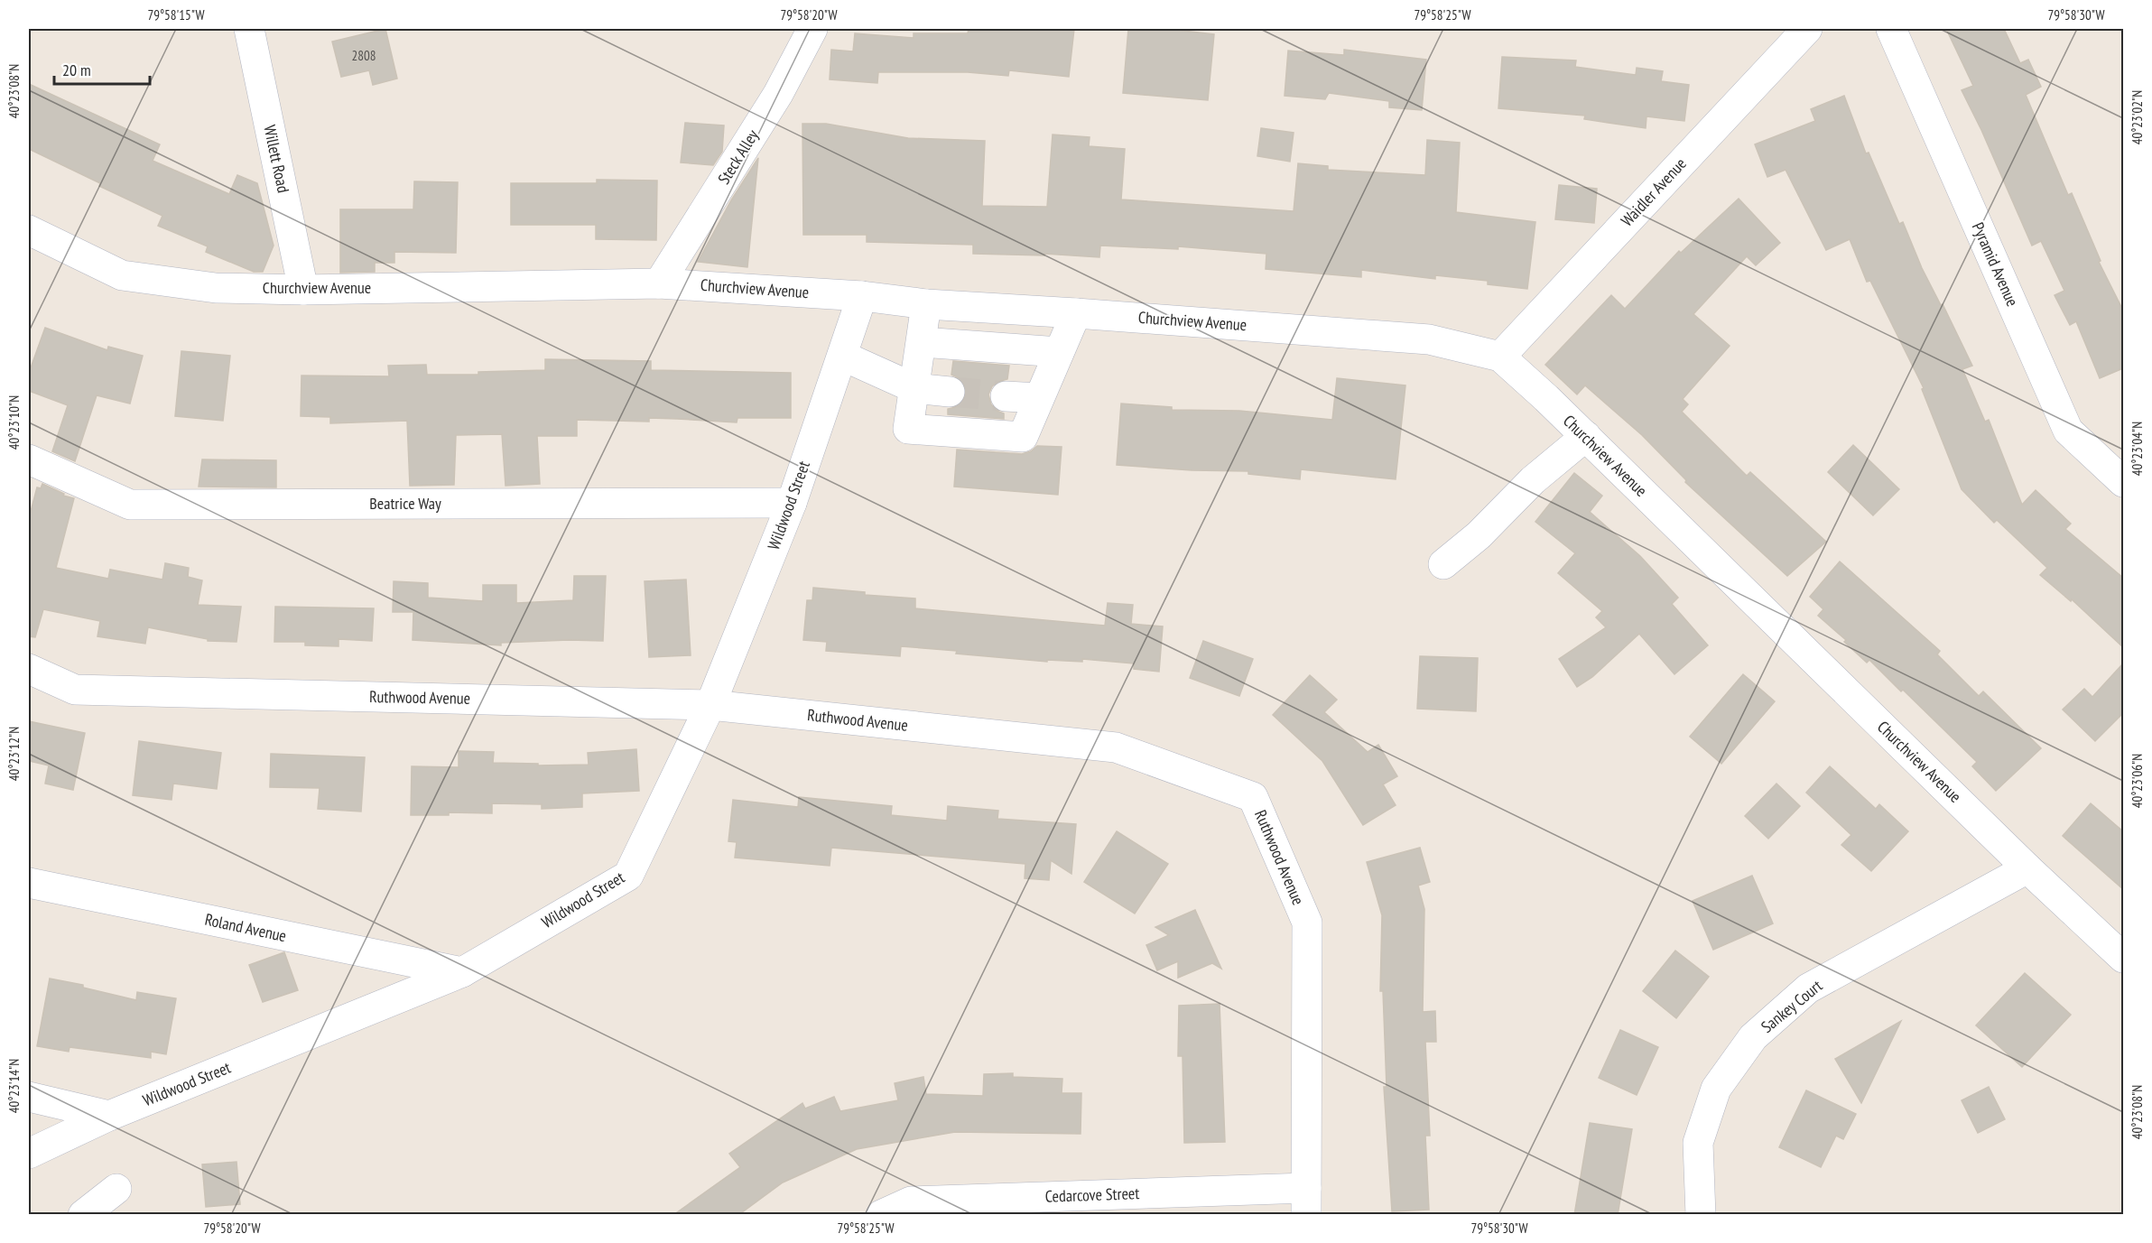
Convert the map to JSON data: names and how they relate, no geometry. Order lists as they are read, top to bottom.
{
  "streets": {
    "street": [
      "Steck Alley",
      "Willett Road",
      "Waidler Avenue",
      "Pyramid Avenue",
      "Churchview Avenue",
      "Beatrice Way",
      "Wildwood Street",
      "Ruthwood Avenue",
      "Roland Avenue",
      "Sankey Court",
      "Cedarcove Street"
    ]
  },
  "crossings": [
    ["Steck Alley", "Churchview Avenue"],
    ["Willett Road", "Churchview Avenue"],
    ["Waidler Avenue", "Churchview Avenue"],
    ["Churchview Avenue", "Wildwood Street"],
    ["Churchview Avenue", "Sankey Court"],
    ["Beatrice Way", "Wildwood Street"],
    ["Wildwood Street", "Ruthwood Avenue"],
    ["Wildwood Street", "Roland Avenue"],
    ["Ruthwood Avenue", "Cedarcove Street"]
  ],
  "house_numbers": ["2808"],
  "scale_bar": "20 m",
  "coordinates": [
    "79°58'15\"W",
    "79°58'20\"W",
    "79°58'25\"W",
    "79°58'30\"W",
    "40°23'08\"N",
    "40°23'02\"N",
    "40°23'10\"N",
    "40°23'04\"N",
    "40°23'12\"N",
    "40°23'06\"N",
    "40°23'14\"N"
  ]
}
